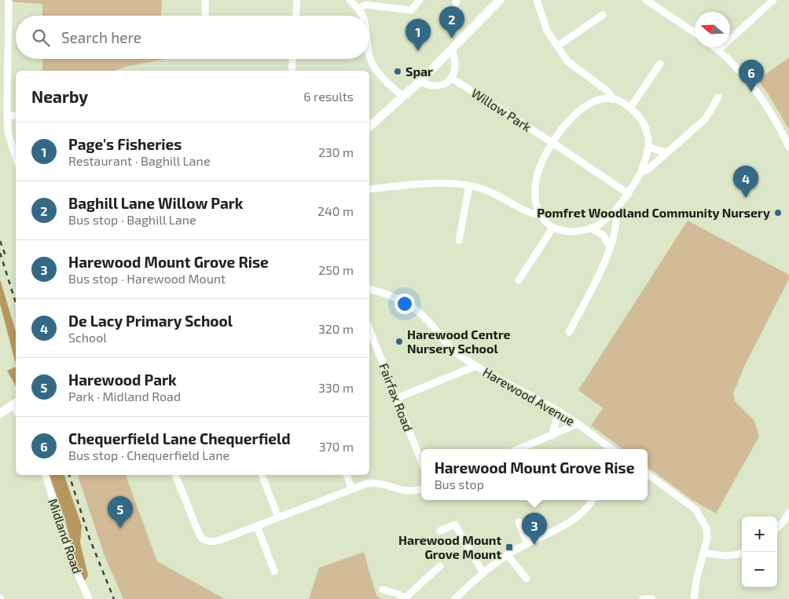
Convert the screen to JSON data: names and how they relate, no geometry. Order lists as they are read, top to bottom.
{
  "streets": {
    "street": [
      "Willow Park",
      "Harewood Avenue",
      "Fairfax Road",
      "Midland Road"
    ]
  },
  "places": {
    "other": ["Spar", "Pomfret Woodland Community Nursery", "Harewood Centre Nursery School"],
    "transit": ["Harewood Mount Grove Mount"]
  },
  "north": "left",
  "page": {
    "pins": [
      "2",
      "1",
      "6",
      "4",
      "5",
      "3"
    ],
    "search": "Search here",
    "heading": ["Nearby", "6 results"],
    "list": [
      {
        "mark": "1",
        "name": "Page's Fisheries",
        "note": "Restaurant · Baghill Lane",
        "value": "230 m"
      },
      {
        "mark": "2",
        "name": "Baghill Lane Willow Park",
        "note": "Bus stop · Baghill Lane",
        "value": "240 m"
      },
      {
        "mark": "3",
        "name": "Harewood Mount Grove Rise",
        "note": "Bus stop · Harewood Mount",
        "value": "250 m"
      },
      {
        "mark": "4",
        "name": "De Lacy Primary School",
        "note": "School",
        "value": "320 m"
      },
      {
        "mark": "5",
        "name": "Harewood Park",
        "note": "Park · Midland Road",
        "value": "330 m"
      },
      {
        "mark": "6",
        "name": "Chequerfield Lane Chequerfield",
        "note": "Bus stop · Chequerfield Lane",
        "value": "370 m"
      }
    ],
    "popup": ["Harewood Mount Grove Rise", "Bus stop"],
    "map_buttons": ["+", "−"]
  }
}
